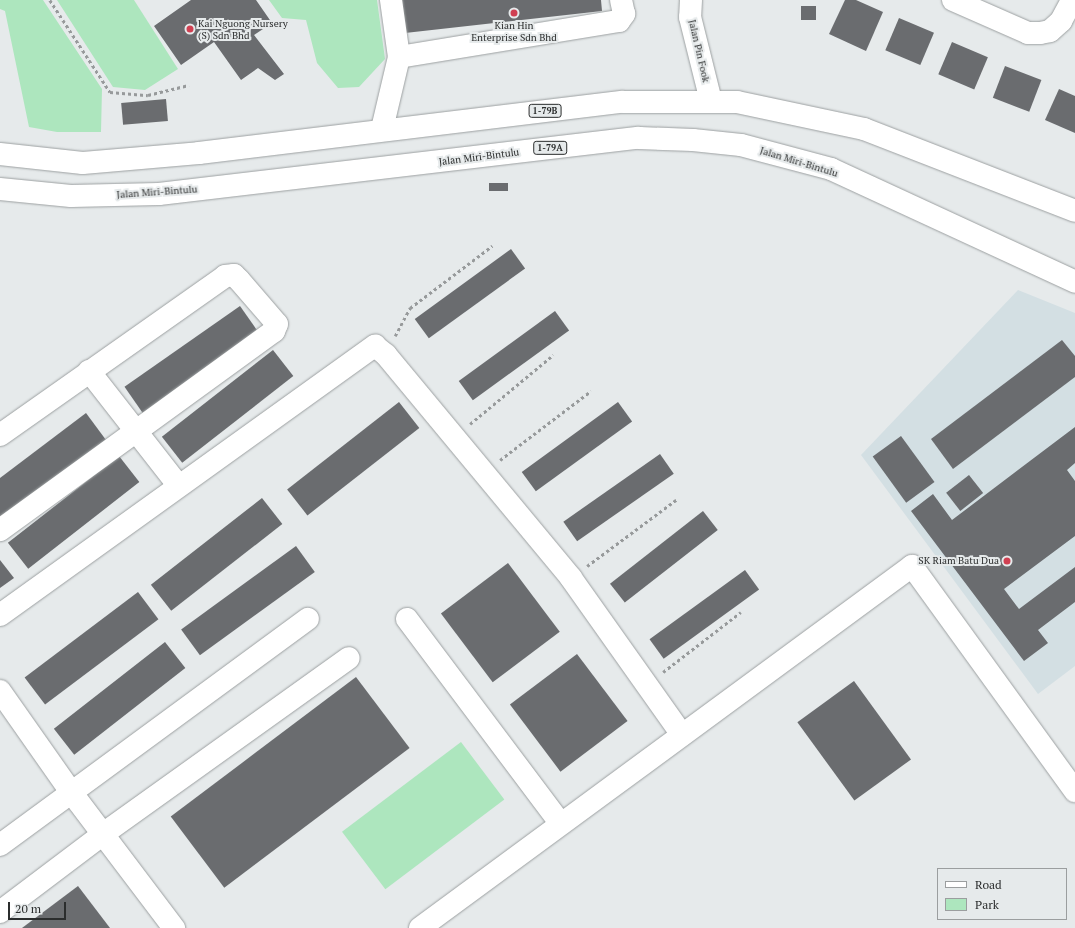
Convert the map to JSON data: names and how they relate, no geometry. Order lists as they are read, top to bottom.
{
  "streets": {
    "main road": [
      "Jalan Pin Fook",
      "1-79B",
      "1-79A",
      "Jalan Miri-Bintulu"
    ]
  },
  "crossings": [
    ["Jalan Pin Fook", "1-79B"]
  ],
  "places": ["Kian Hin Enterprise Sdn Bhd", "Kai Nguong Nursery (S) Sdn Bhd", "SK Riam Batu Dua"],
  "legend": ["Road", "Park"],
  "scale_bar": "20 m"
}
